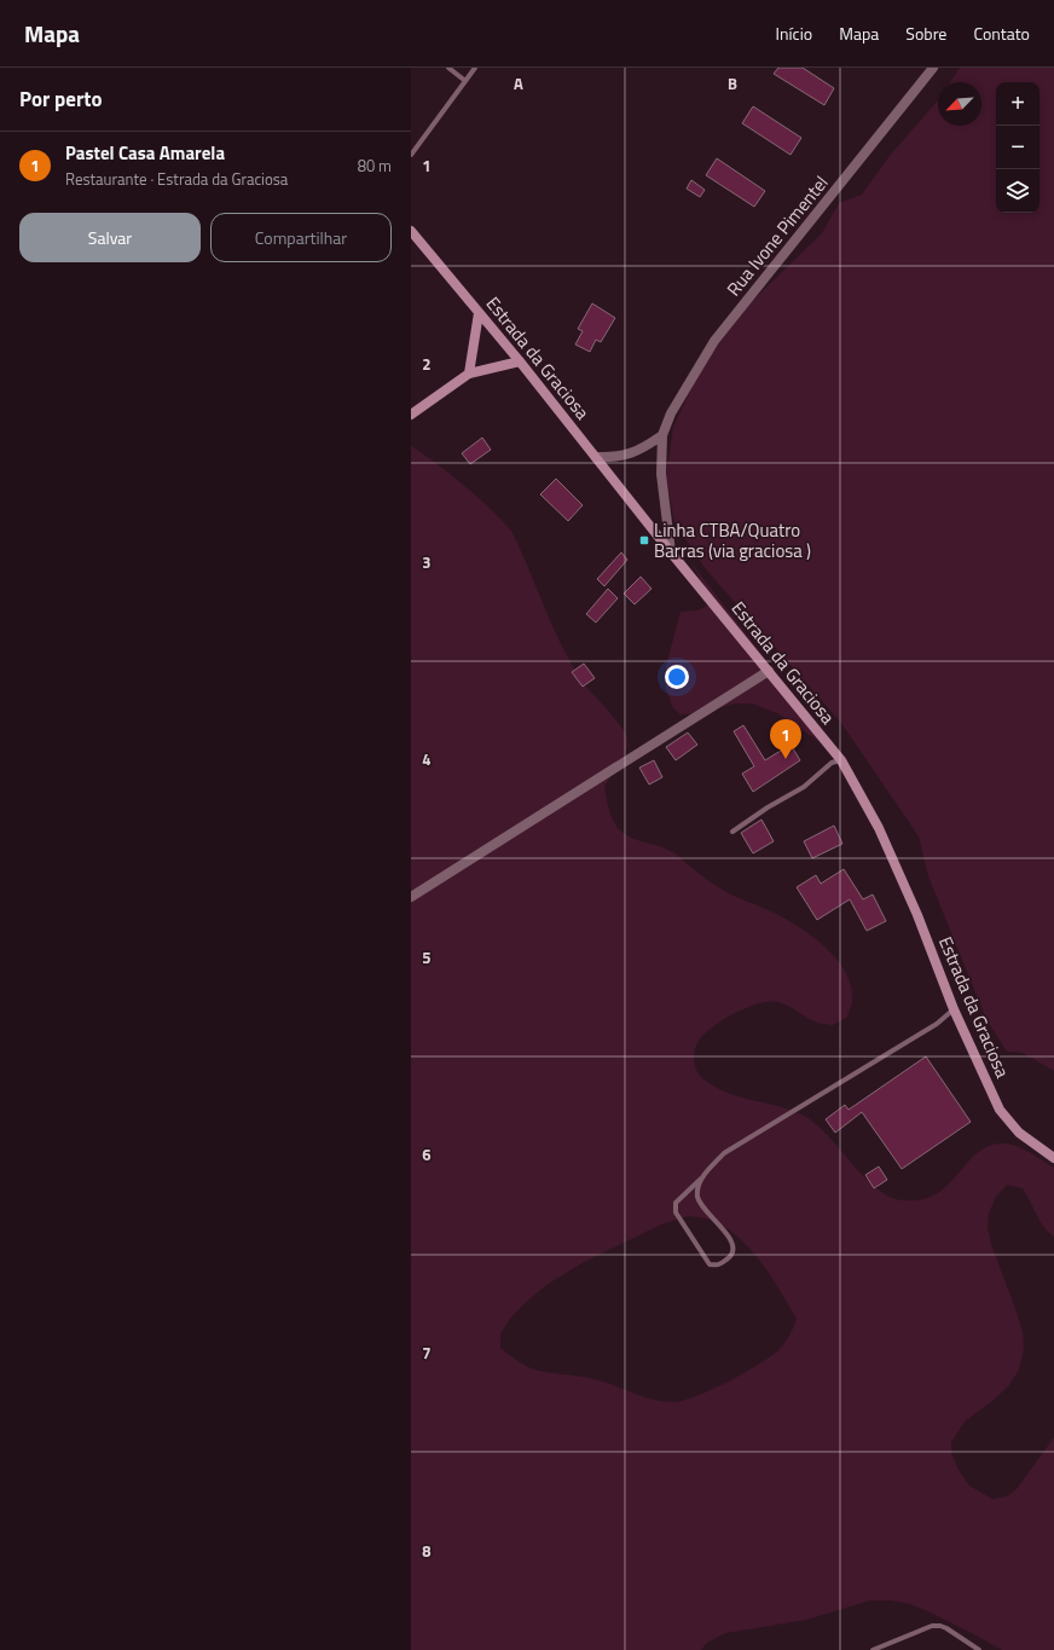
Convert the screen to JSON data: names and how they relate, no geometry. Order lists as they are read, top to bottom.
{
  "streets": {
    "main road": ["Estrada da Graciosa"],
    "street": ["Rua Ivone Pimentel"]
  },
  "crossings": [
    ["Rua Ivone Pimentel", "Estrada da Graciosa"]
  ],
  "places": {
    "transit": ["Linha CTBA/Quatro Barras (via graciosa )"]
  },
  "north": "bottom left",
  "page": {
    "header": "Mapa",
    "nav": [
      "Início",
      "Mapa",
      "Sobre",
      "Contato"
    ],
    "heading": "Por perto",
    "map_buttons": ["+", "−"],
    "list": [
      {
        "mark": "1",
        "name": "Pastel Casa Amarela",
        "note": "Restaurante · Estrada da Graciosa",
        "value": "80 m"
      }
    ],
    "buttons": ["Salvar", "Compartilhar"],
    "pins": "1"
  },
  "grid": {
    "columns": ["A", "B"],
    "rows": [
      "1",
      "2",
      "3",
      "4",
      "5",
      "6",
      "7",
      "8"
    ]
  }
}
